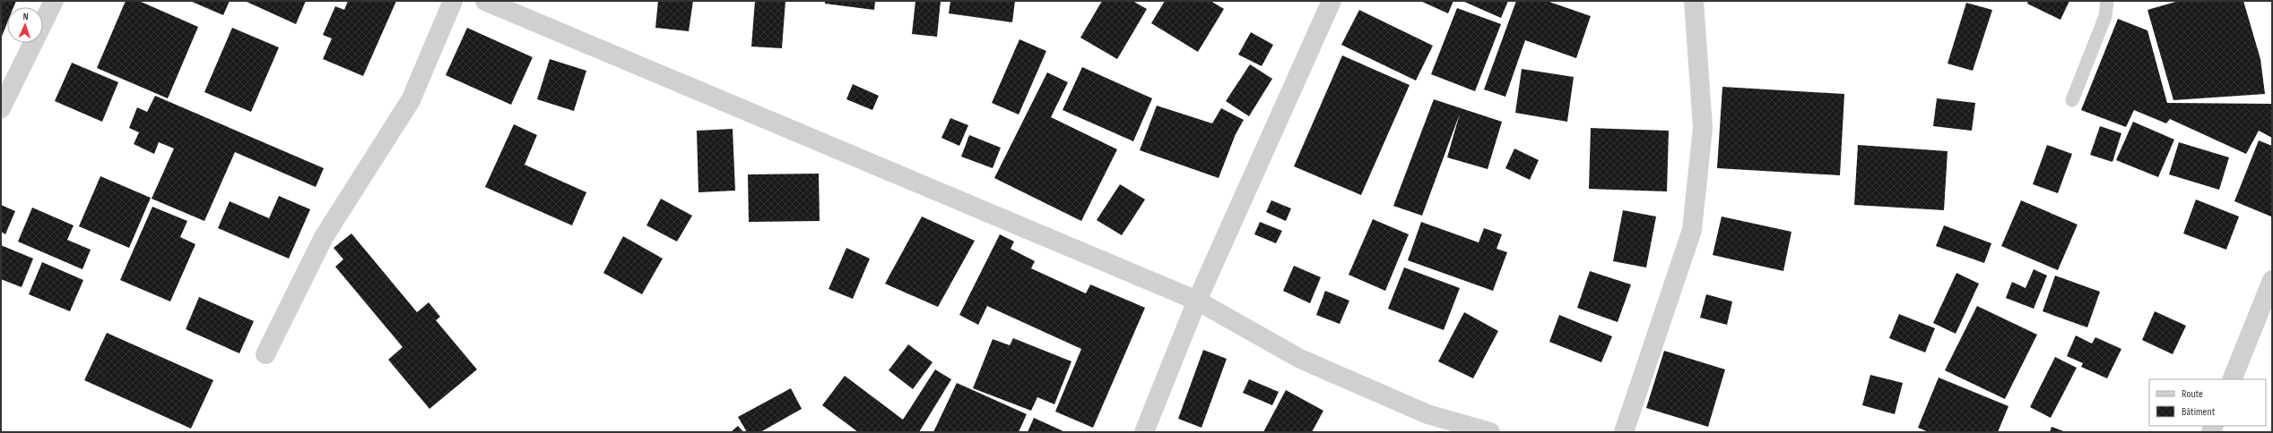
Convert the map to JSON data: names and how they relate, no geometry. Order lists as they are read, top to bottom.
{
  "legend": ["Route", "Bâtiment"],
  "north": "top"
}
